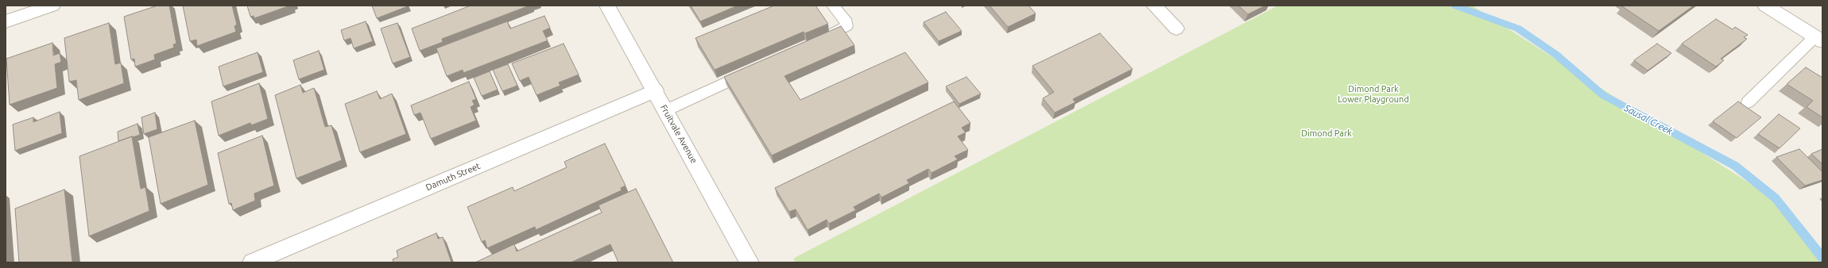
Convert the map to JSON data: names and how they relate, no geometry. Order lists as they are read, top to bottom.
{
  "streets": {
    "street": ["Fruitvale Avenue", "Damuth Street"]
  },
  "crossings": [
    ["Fruitvale Avenue", "Damuth Street"]
  ],
  "water": ["Sausal Creek"],
  "parks": ["Dimond Park Lower Playground", "Dimond Park"]
}
